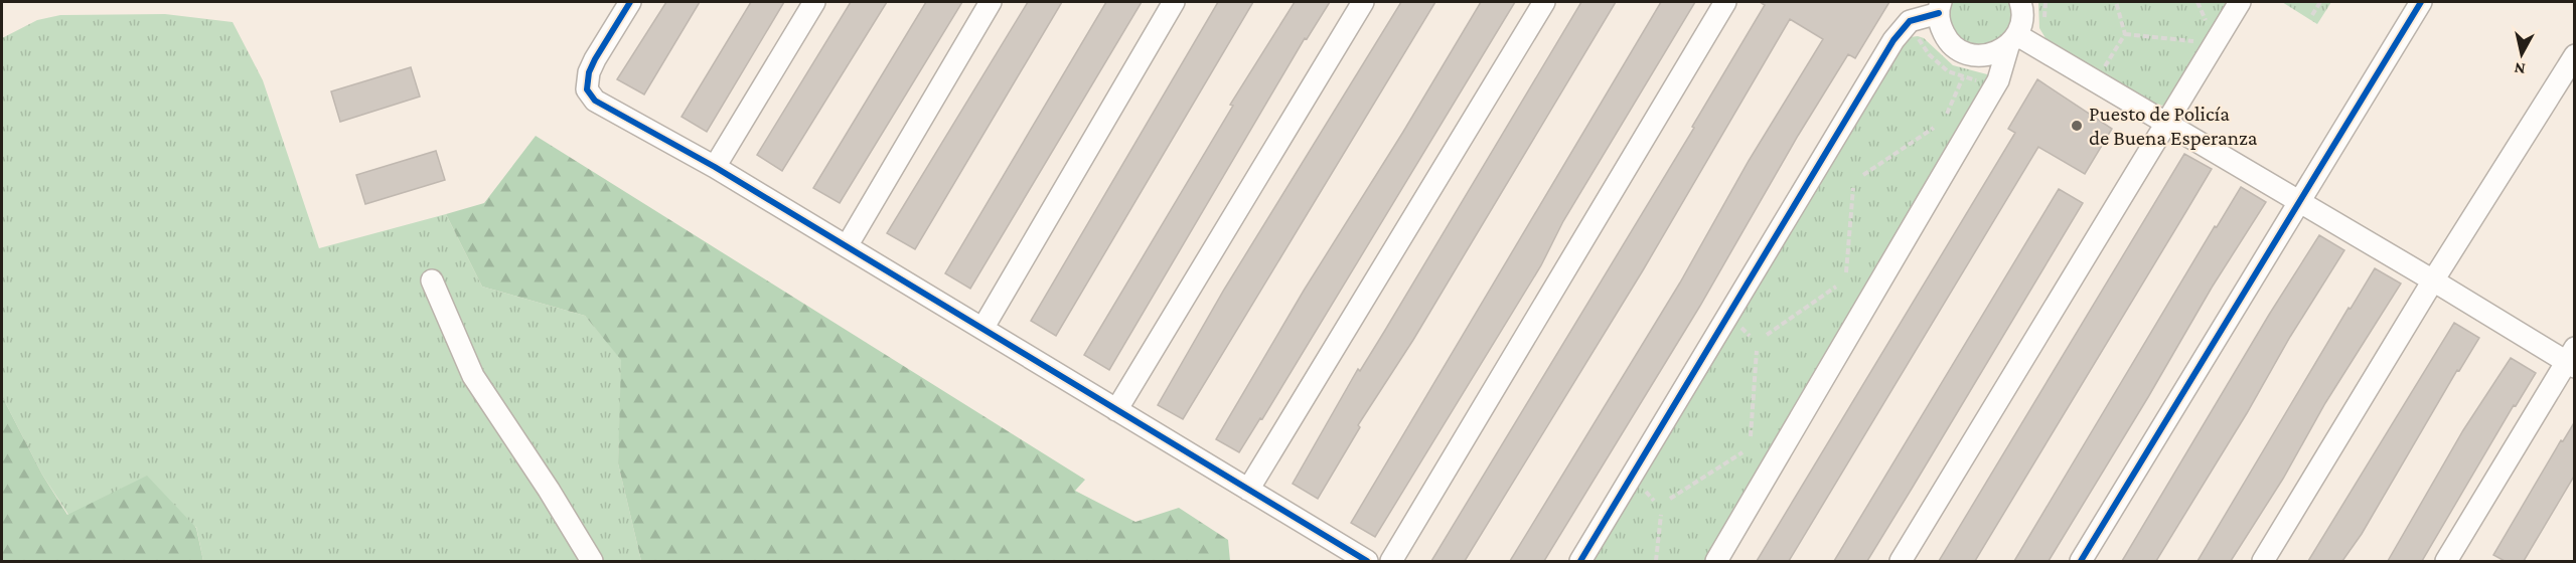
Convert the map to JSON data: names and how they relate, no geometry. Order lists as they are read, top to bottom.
{
  "places": ["Puesto de Policía de Buena Esperanza"],
  "north": "bottom"
}
